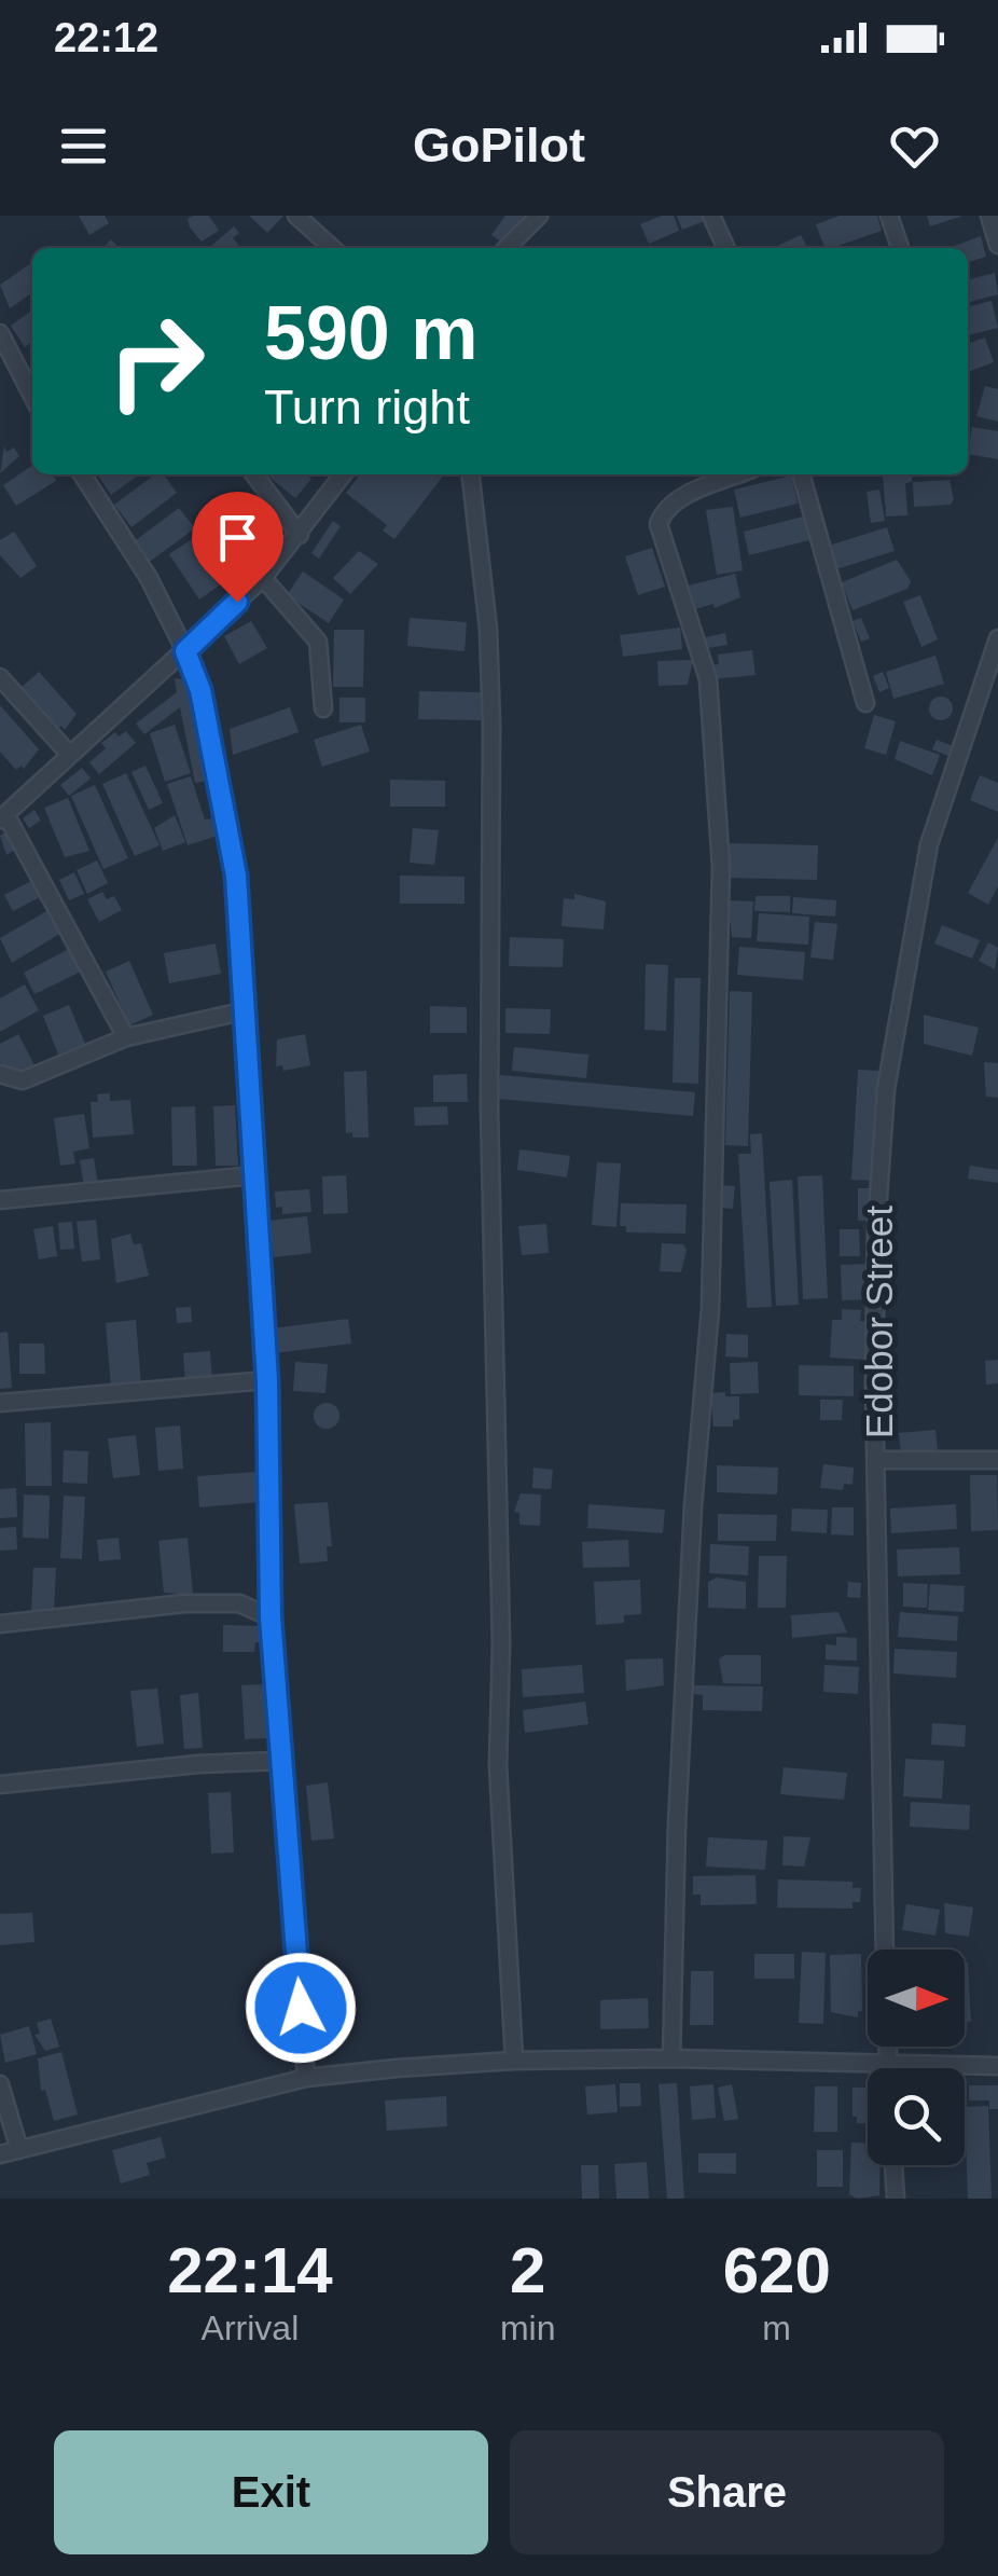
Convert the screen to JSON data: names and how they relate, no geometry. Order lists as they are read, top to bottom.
{
  "streets": {
    "street": ["Edobor Street"]
  },
  "north": "right",
  "page": {
    "status": "22:12",
    "header": "GoPilot",
    "turn": ["590 m", "Turn right"],
    "eta": [
      "22:14",
      "Arrival",
      "2",
      "min",
      "620",
      "m"
    ],
    "buttons": ["Exit", "Share"]
  }
}
